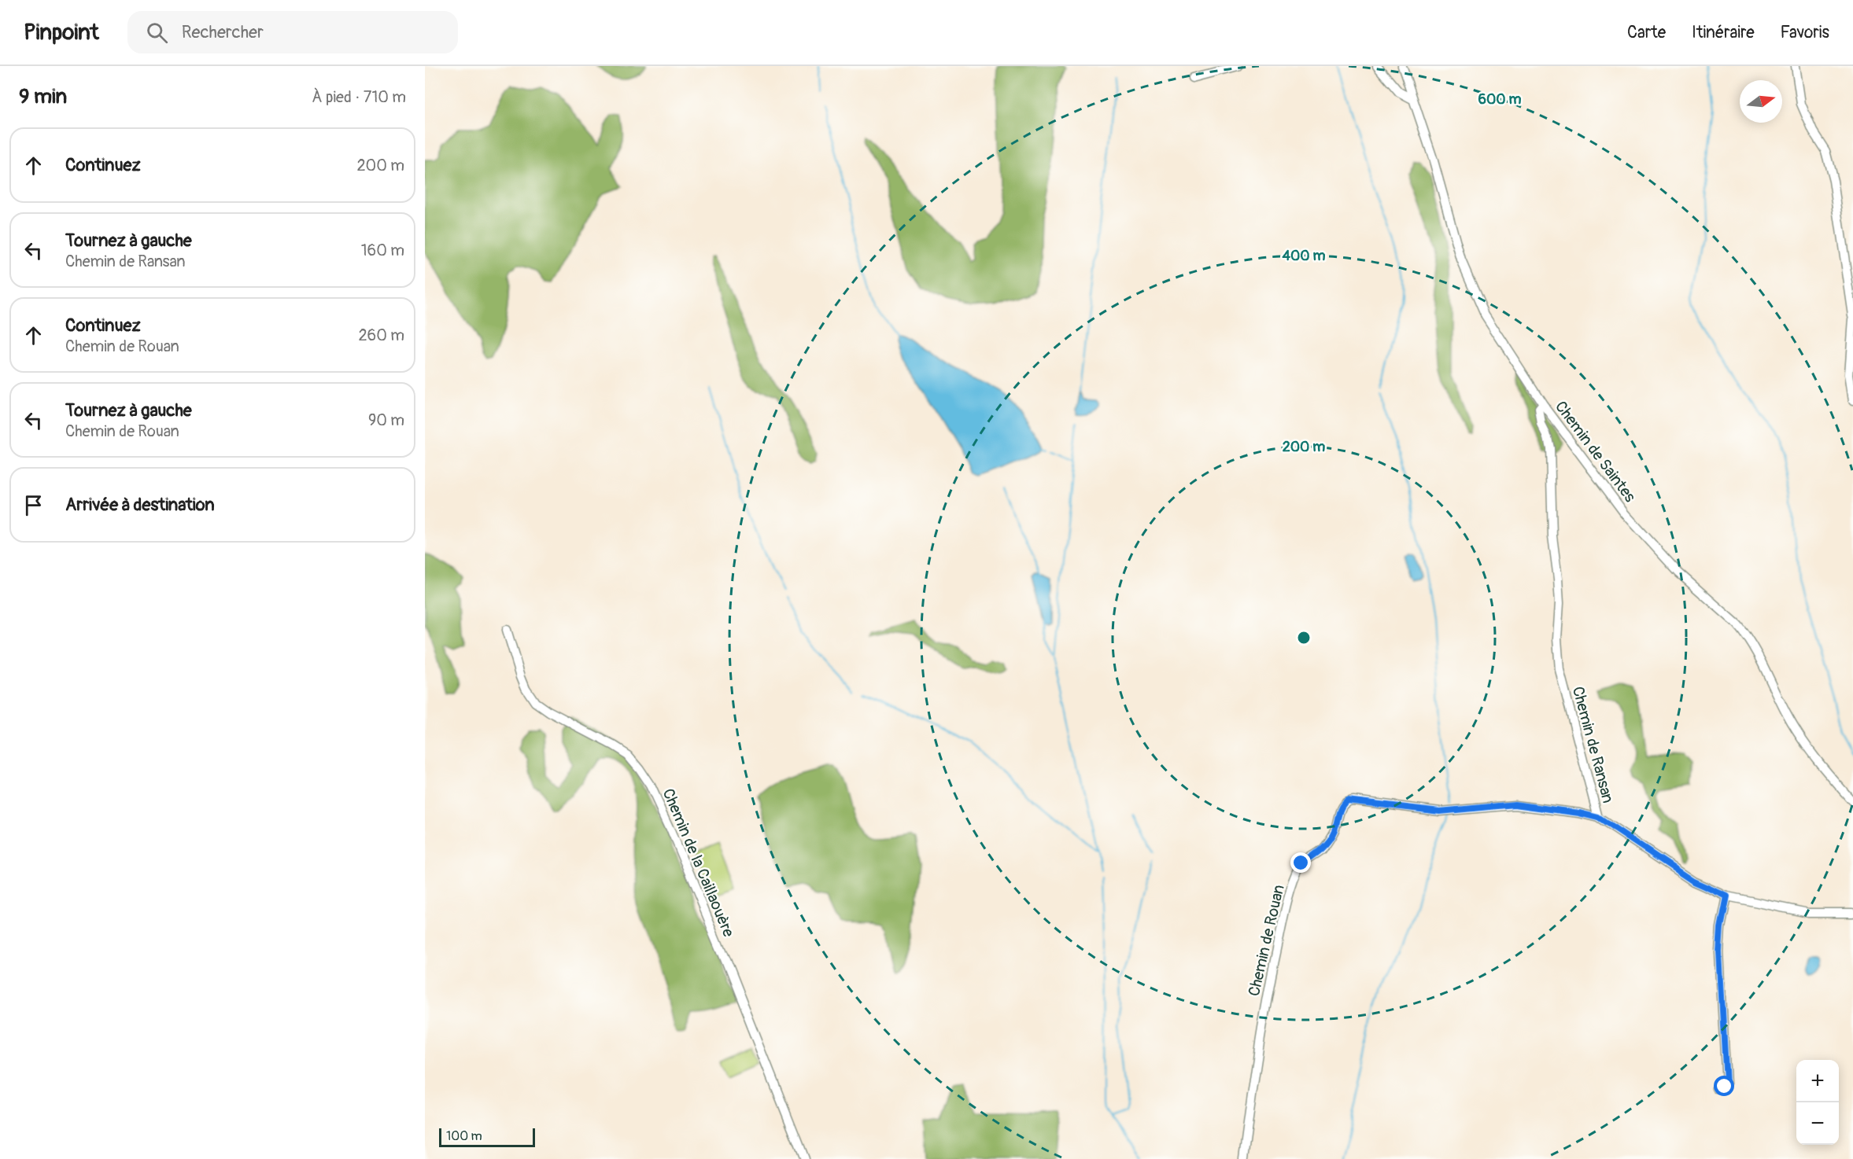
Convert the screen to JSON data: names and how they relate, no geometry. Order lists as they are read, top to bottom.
{
  "streets": {
    "street": [
      "Chemin de Saintes",
      "Chemin de Ransan",
      "Chemin de la Caillaouère",
      "Chemin de Rouan"
    ]
  },
  "crossings": [
    ["Chemin de Saintes", "Chemin de Ransan"],
    ["Chemin de Ransan", "Chemin de Rouan"]
  ],
  "scale_bar": "100 m",
  "north": "right",
  "page": {
    "header": "Pinpoint",
    "search": "Rechercher",
    "nav": ["Carte", "Itinéraire", "Favoris"],
    "heading": ["9 min", "À pied · 710 m"],
    "list": [
      ["Continuez", "200 m"],
      ["Tournez à gauche", "Chemin de Ransan", "160 m"],
      ["Continuez", "Chemin de Rouan", "260 m"],
      ["Tournez à gauche", "Chemin de Rouan", "90 m"],
      "Arrivée à destination"
    ],
    "map_buttons": ["+", "−"],
    "scale": "100 m"
  },
  "rings": ["600 m", "400 m", "200 m"]
}
